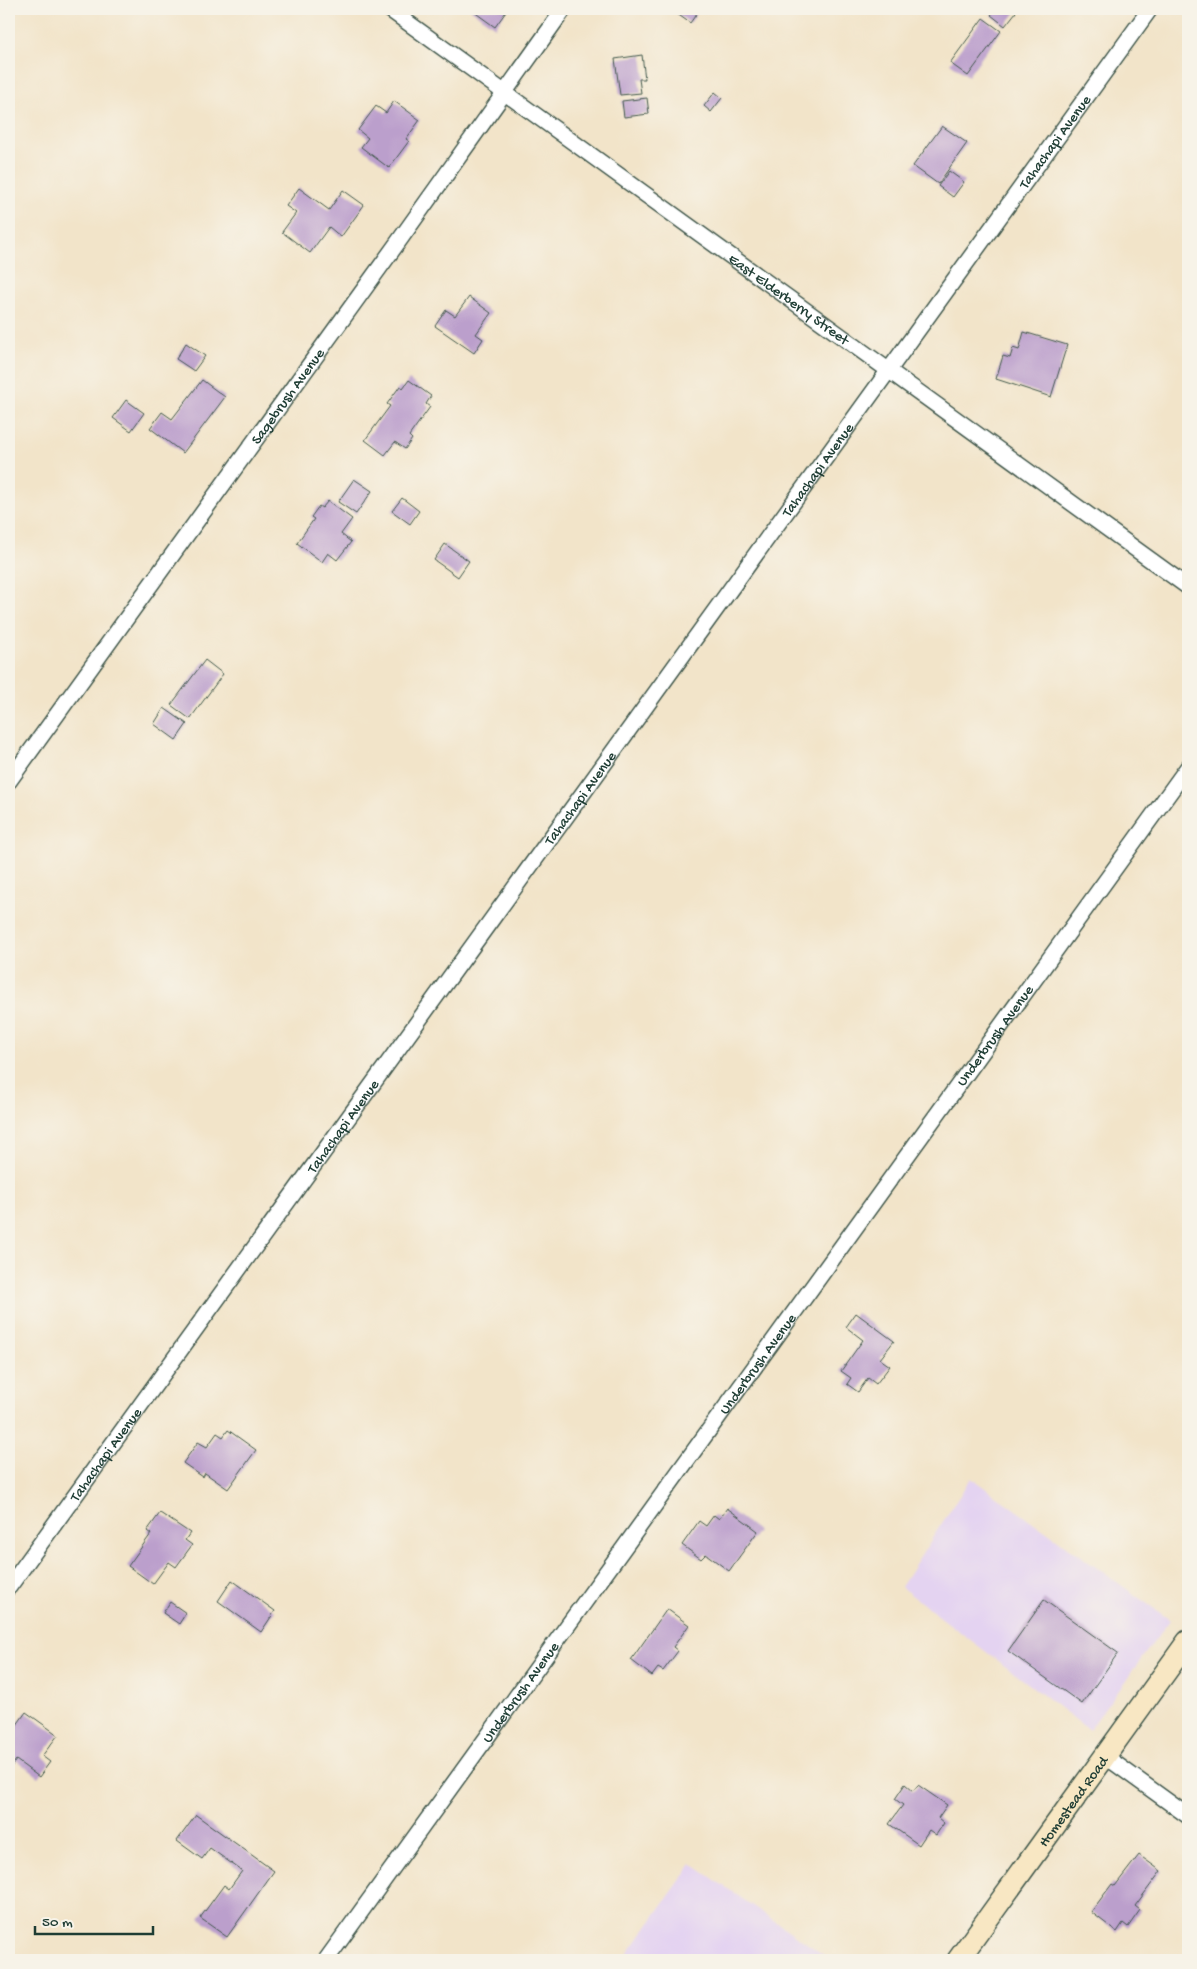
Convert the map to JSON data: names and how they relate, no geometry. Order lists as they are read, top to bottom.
{
  "streets": {
    "main road": ["Homestead Road"],
    "street": [
      "Tahachapi Avenue",
      "East Elderberry Street",
      "Sagebrush Avenue",
      "Underbrush Avenue"
    ]
  },
  "crossings": [
    ["Tahachapi Avenue", "East Elderberry Street"],
    ["East Elderberry Street", "Sagebrush Avenue"]
  ],
  "scale_bar": "50 m"
}
